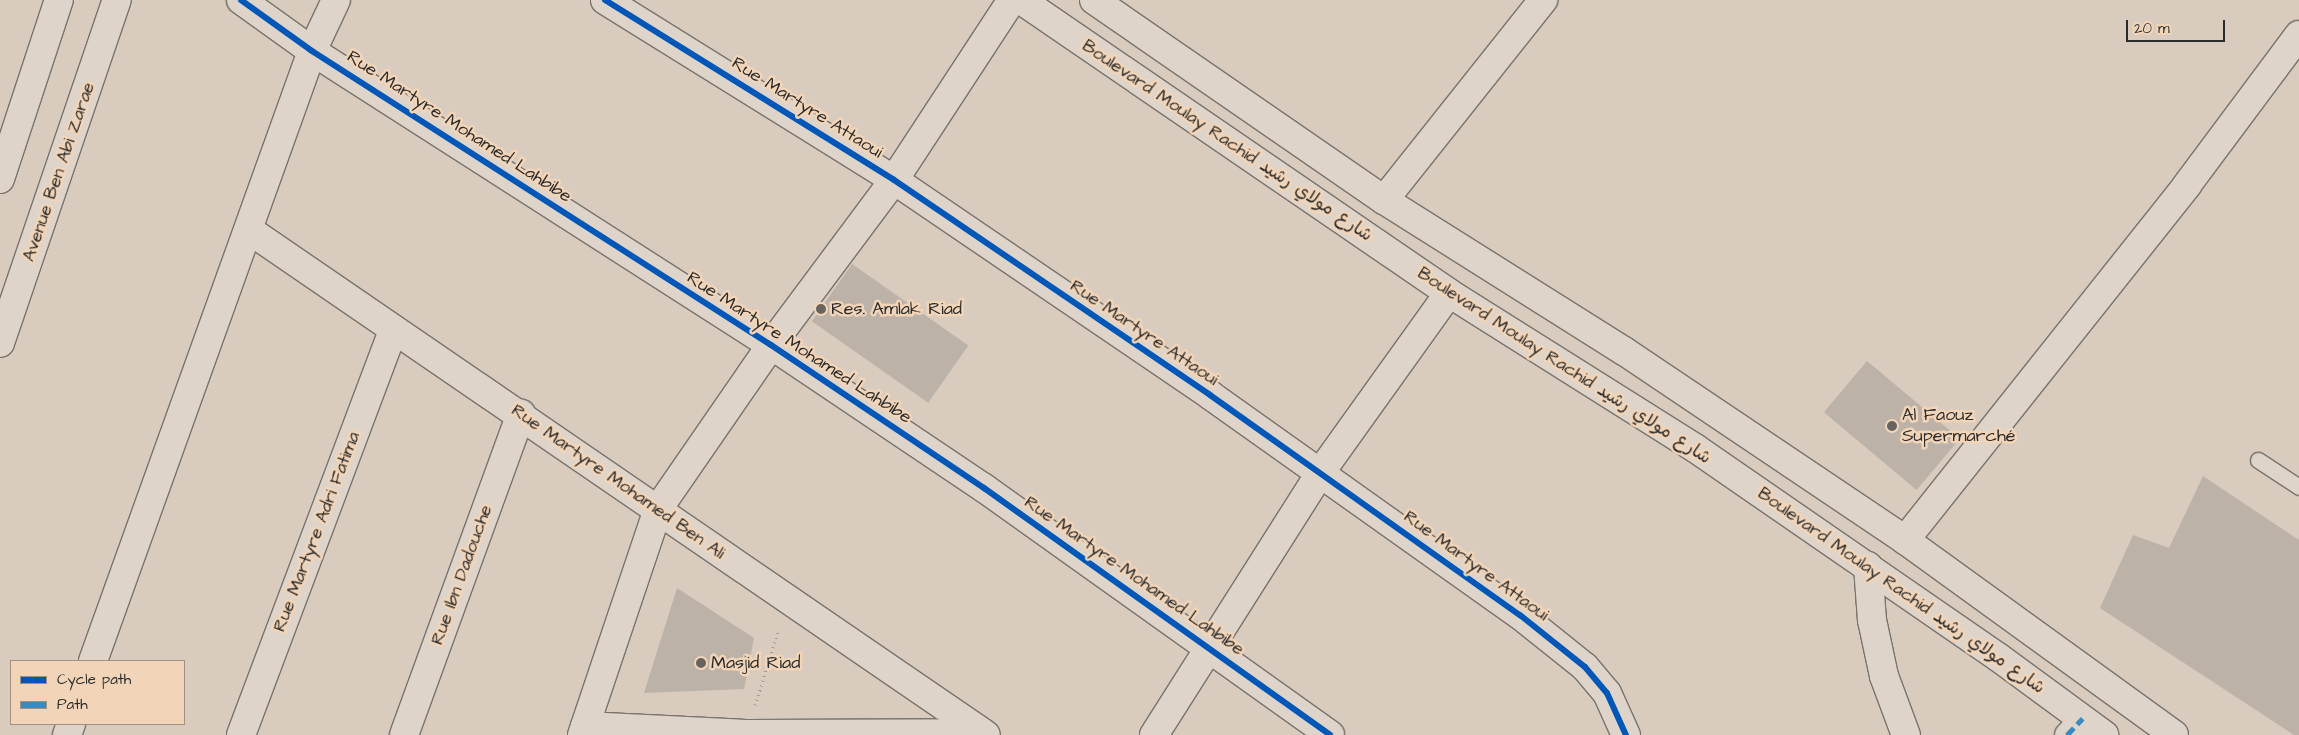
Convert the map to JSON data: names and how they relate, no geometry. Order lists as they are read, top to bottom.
{
  "streets": {
    "street": [
      "Rue Martyre Attaoui",
      "Rue Martyre Mohamed Lahbibe",
      "Boulevard Moulay Rachid شارع مولاي رشيد",
      "Avenue Ben Abi Zarae",
      "Rue Martyre Mohamed Ben Ali",
      "Rue Martyre Adri Fatima",
      "Rue Ibn Dadouche"
    ]
  },
  "crossings": [
    ["Rue Martyre Mohamed Ben Ali", "Rue Martyre Adri Fatima"],
    ["Rue Martyre Mohamed Ben Ali", "Rue Ibn Dadouche"]
  ],
  "places": ["Res. Amlak Riad", "Al Faouz Supermarché", "Masjid Riad"],
  "legend": ["Cycle path", "Path"],
  "scale_bar": "20 m"
}
